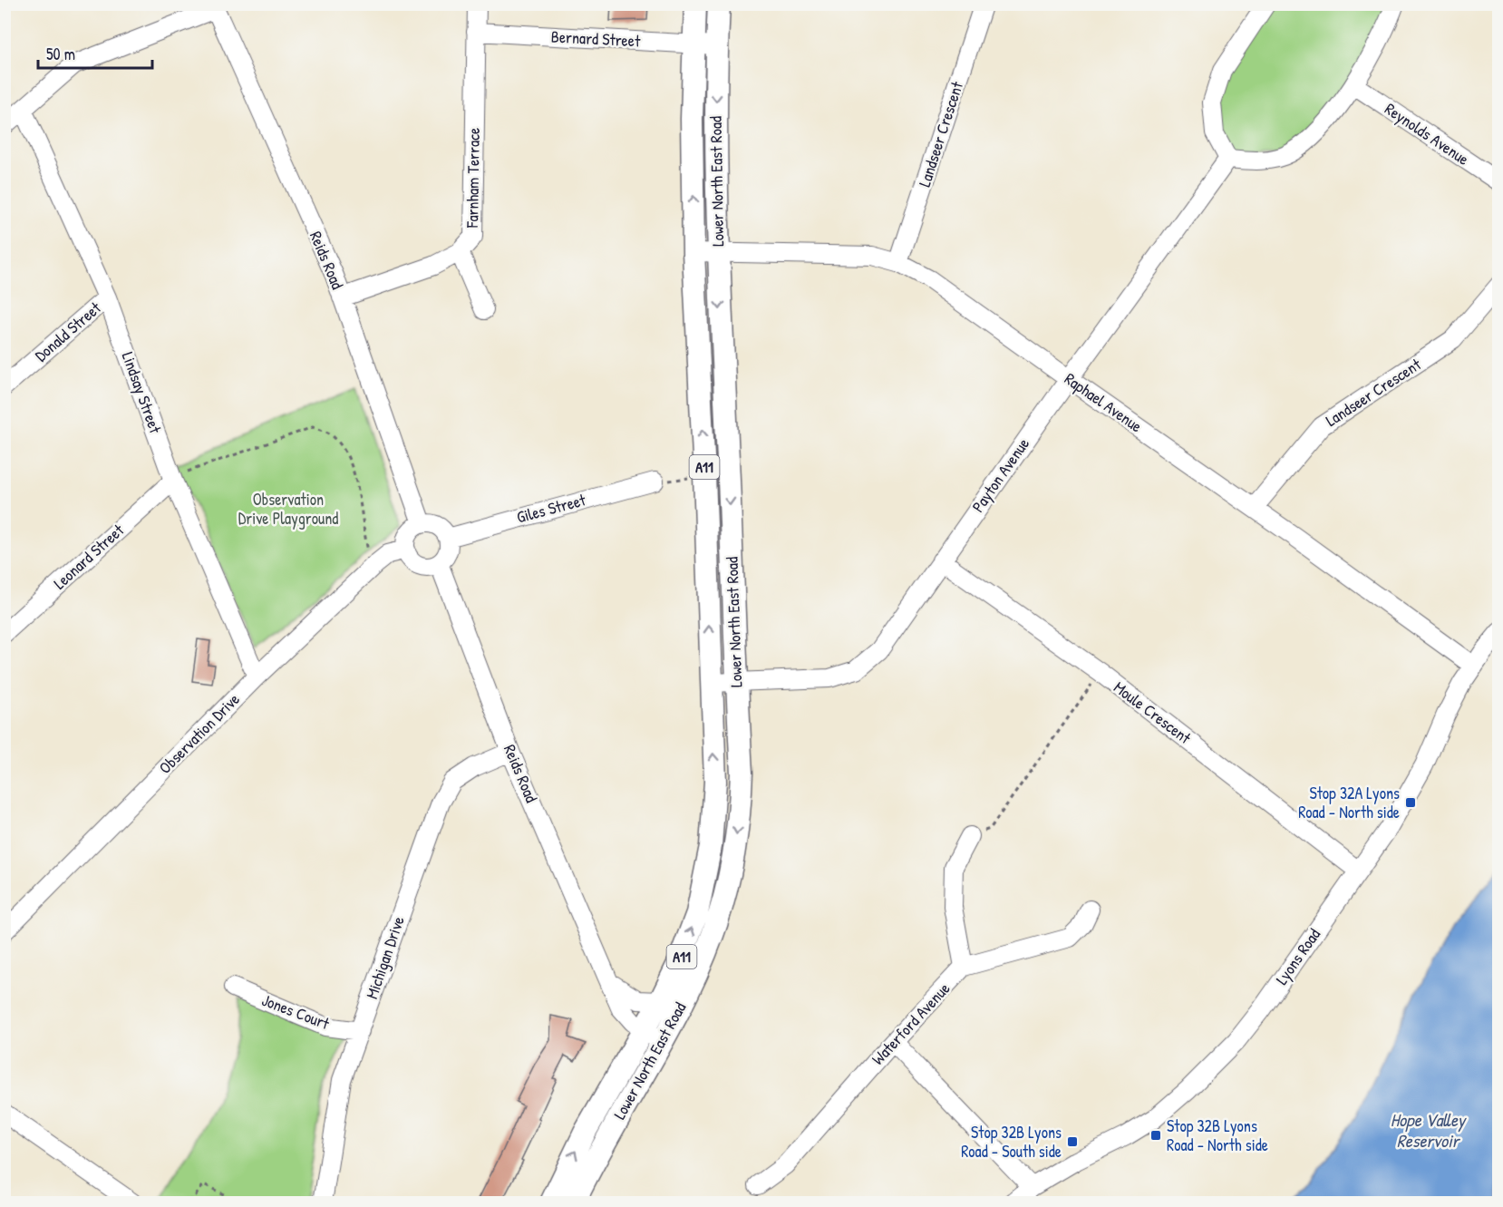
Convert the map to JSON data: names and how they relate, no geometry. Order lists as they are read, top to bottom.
{
  "streets": {
    "main road": ["Lower North East Road", "A11"],
    "street": [
      "Bernard Street",
      "Landseer Crescent",
      "Reynolds Avenue",
      "Farnham Terrace",
      "Reids Road",
      "Donald Street",
      "Lindsay Street",
      "Raphael Avenue",
      "Payton Avenue",
      "Giles Street",
      "Leonard Street",
      "Moule Crescent",
      "Observation Drive",
      "Lyons Road",
      "Michigan Drive",
      "Jones Court",
      "Waterford Avenue"
    ]
  },
  "crossings": [
    ["Bernard Street", "Farnham Terrace"],
    ["Bernard Street", "Lower North East Road"],
    ["Landseer Crescent", "Raphael Avenue"],
    ["Lower North East Road", "Reids Road"],
    ["Lower North East Road", "Raphael Avenue"],
    ["Lower North East Road", "Payton Avenue"],
    ["Reids Road", "Giles Street"],
    ["Reids Road", "Observation Drive"],
    ["Reids Road", "Michigan Drive"],
    ["Donald Street", "Lindsay Street"],
    ["Lindsay Street", "Leonard Street"],
    ["Lindsay Street", "Observation Drive"],
    ["Raphael Avenue", "Payton Avenue"],
    ["Raphael Avenue", "Lyons Road"],
    ["Payton Avenue", "Moule Crescent"],
    ["Giles Street", "Observation Drive"],
    ["Moule Crescent", "Lyons Road"],
    ["Michigan Drive", "Jones Court"]
  ],
  "water": ["Hope Valley Reservoir"],
  "parks": ["Observation Drive Playground"],
  "places": {
    "transit": ["Stop 32A Lyons Road - North side", "Stop 32B Lyons Road - North side", "Stop 32B Lyons Road - South side"]
  },
  "scale_bar": "50 m"
}
